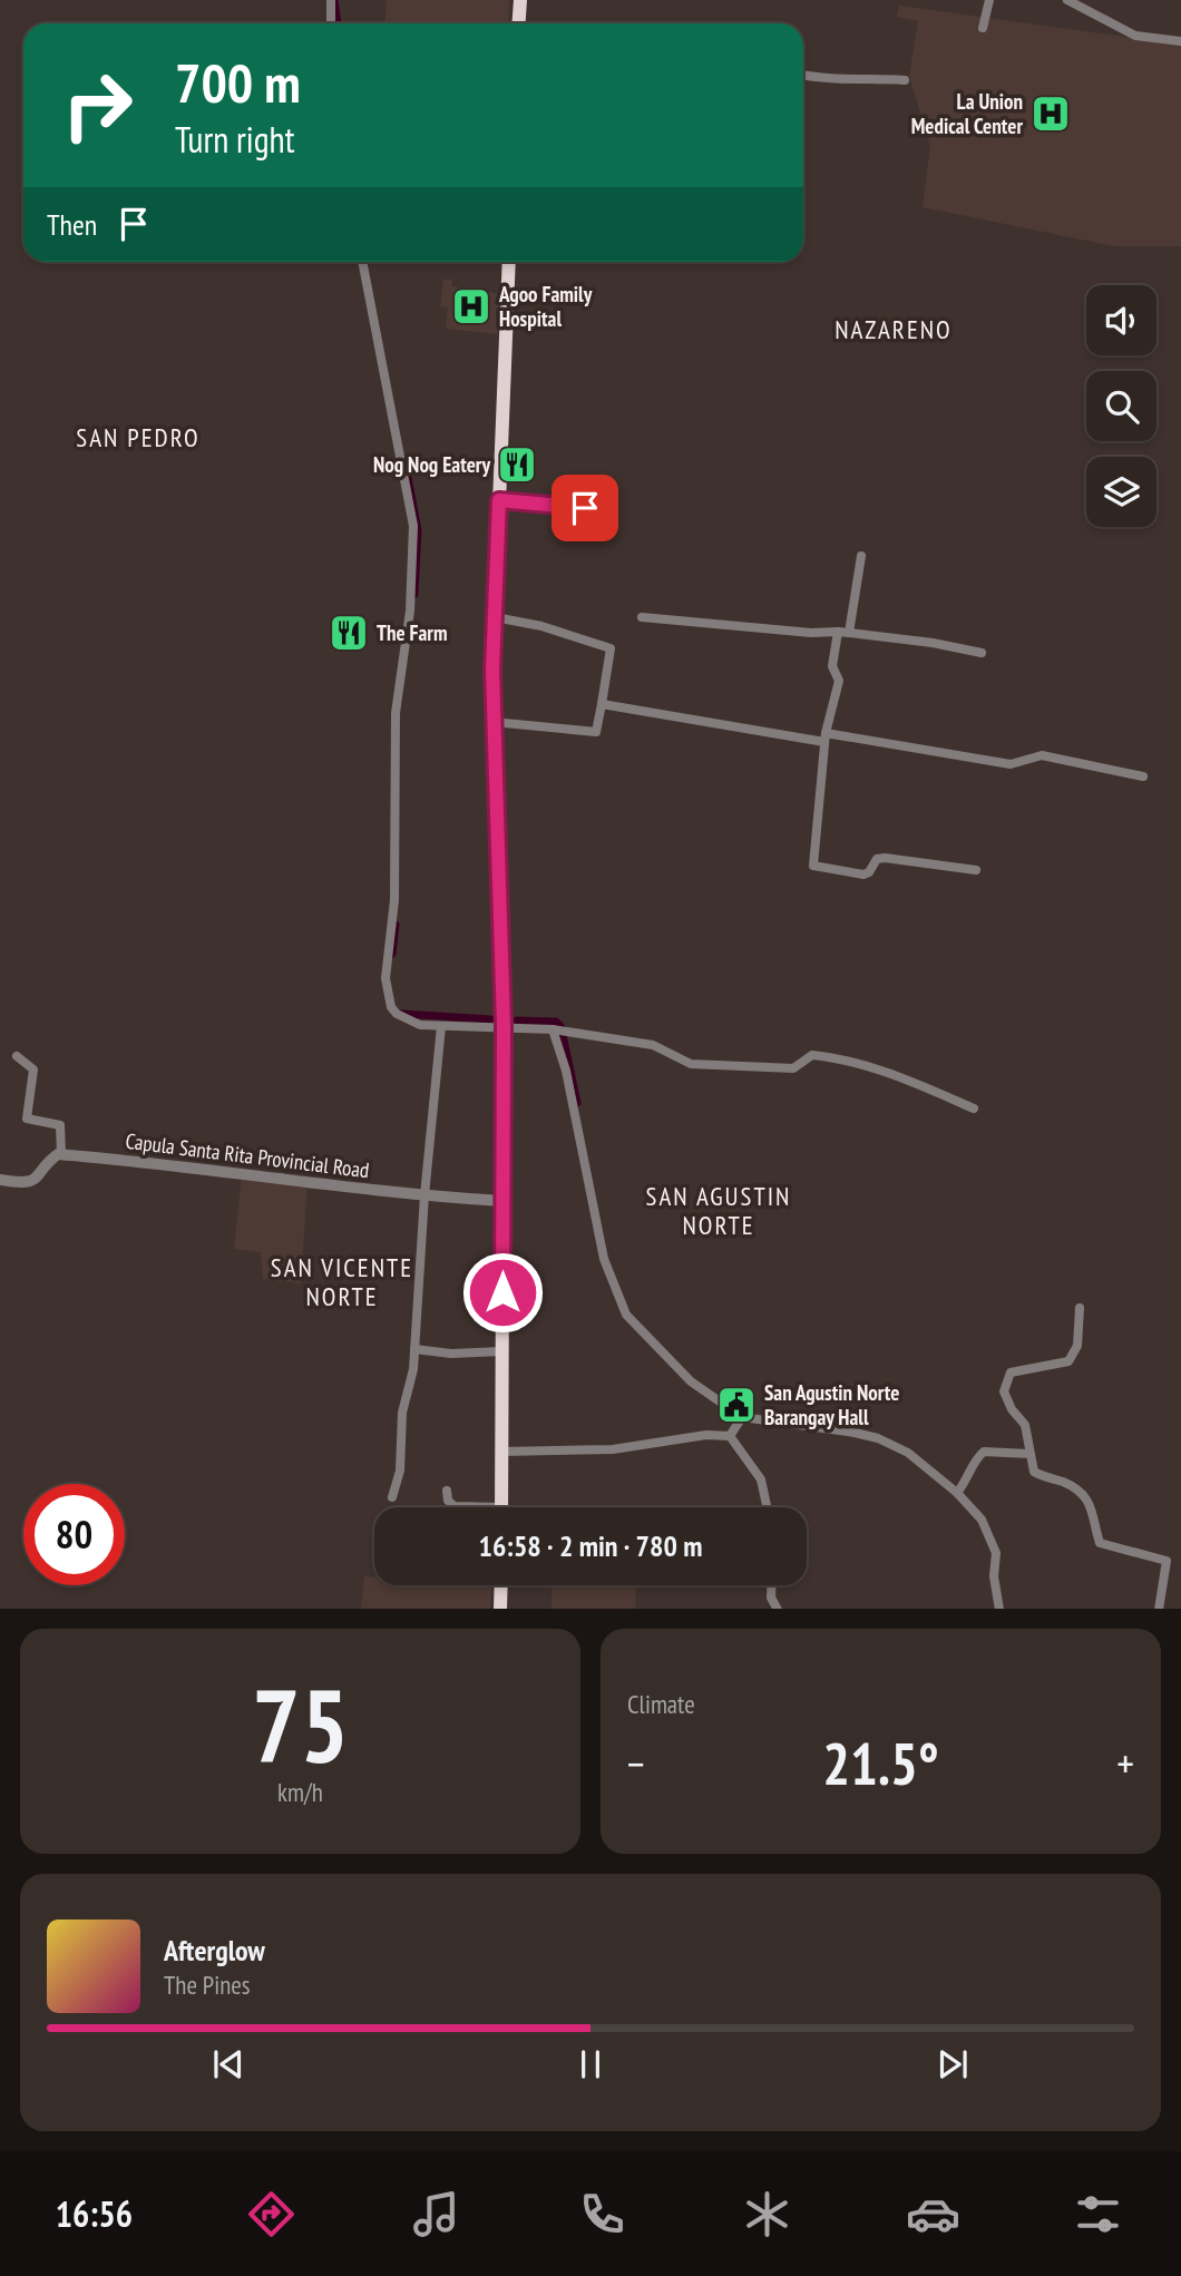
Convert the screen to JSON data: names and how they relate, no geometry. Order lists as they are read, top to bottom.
{
  "streets": {
    "street": ["Capula Santa Rita Provincial Road"]
  },
  "districts": [
    "NAZARENO",
    "SAN PEDRO",
    "SAN AGUSTIN NORTE",
    "SAN VICENTE NORTE"
  ],
  "places": {
    "hospital": ["La Union Medical Center", "Agoo Family Hospital"],
    "restaurant": ["Nog Nog Eatery", "The Farm"],
    "public building": ["San Agustin Norte Barangay Hall"]
  },
  "page": {
    "turn": ["700 m", "Turn right"],
    "then": "Then",
    "limit": "80",
    "trip": "16:58 · 2 min · 780 m",
    "tile": [
      ["75", "km/h"],
      "Climate"
    ],
    "heat": ["−", "21.5°", "+"],
    "song": ["Afterglow", "The Pines"],
    "tabs": "16:56"
  }
}
